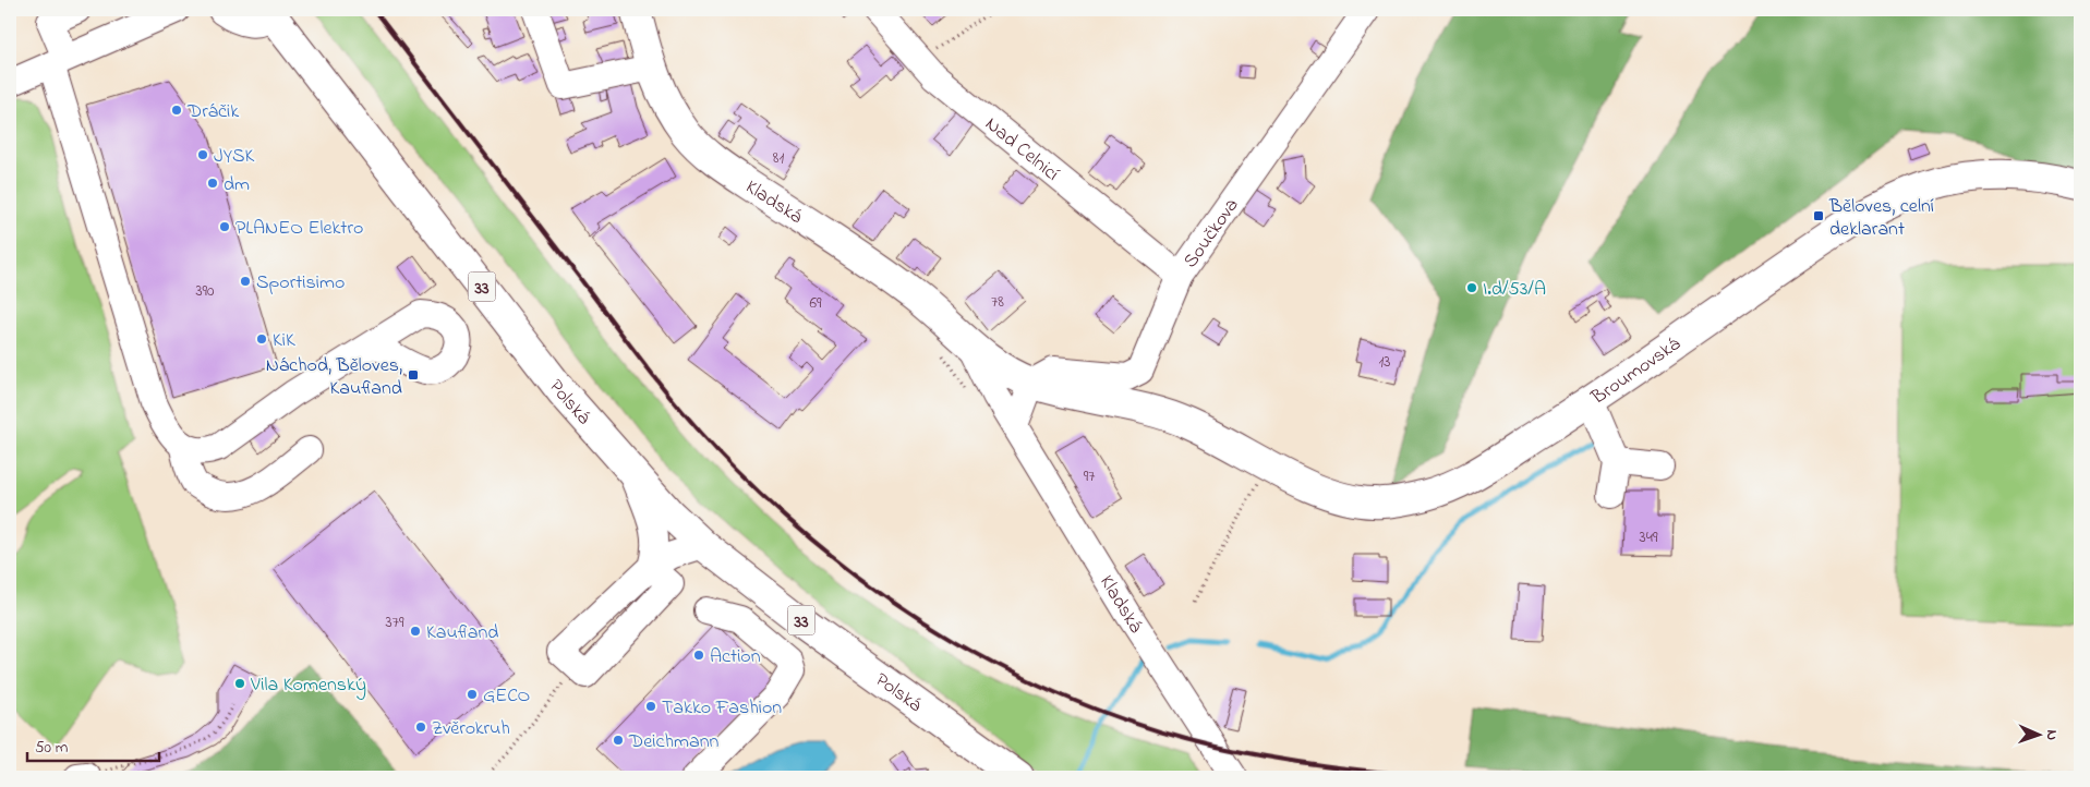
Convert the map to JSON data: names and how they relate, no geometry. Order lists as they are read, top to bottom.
{
  "streets": {
    "main road": [
      "Kladská",
      "33",
      "Broumovská",
      "Polská"
    ],
    "street": ["Nad Celnicí", "Součkova"]
  },
  "crossings": [
    ["Nad Celnicí", "Součkova"],
    ["Kladská", "Součkova"],
    ["Kladská", "Broumovská"]
  ],
  "places": {
    "other": [
      "Dráčik",
      "JYSK",
      "dm",
      "PLANEO Elektro",
      "Sportisimo",
      "I.d/53/A",
      "KiK",
      "Kaufland",
      "Action",
      "Vila Komenský",
      "GECO",
      "Takko Fashion",
      "Zvěrokruh",
      "Deichmann"
    ],
    "transit": ["Běloves, celní deklarant", "Náchod, Běloves, Kaufland"]
  },
  "house_numbers": [
    "81",
    "390",
    "78",
    "69",
    "13",
    "97",
    "349",
    "379"
  ],
  "scale_bar": "50 m",
  "north": "right"
}
